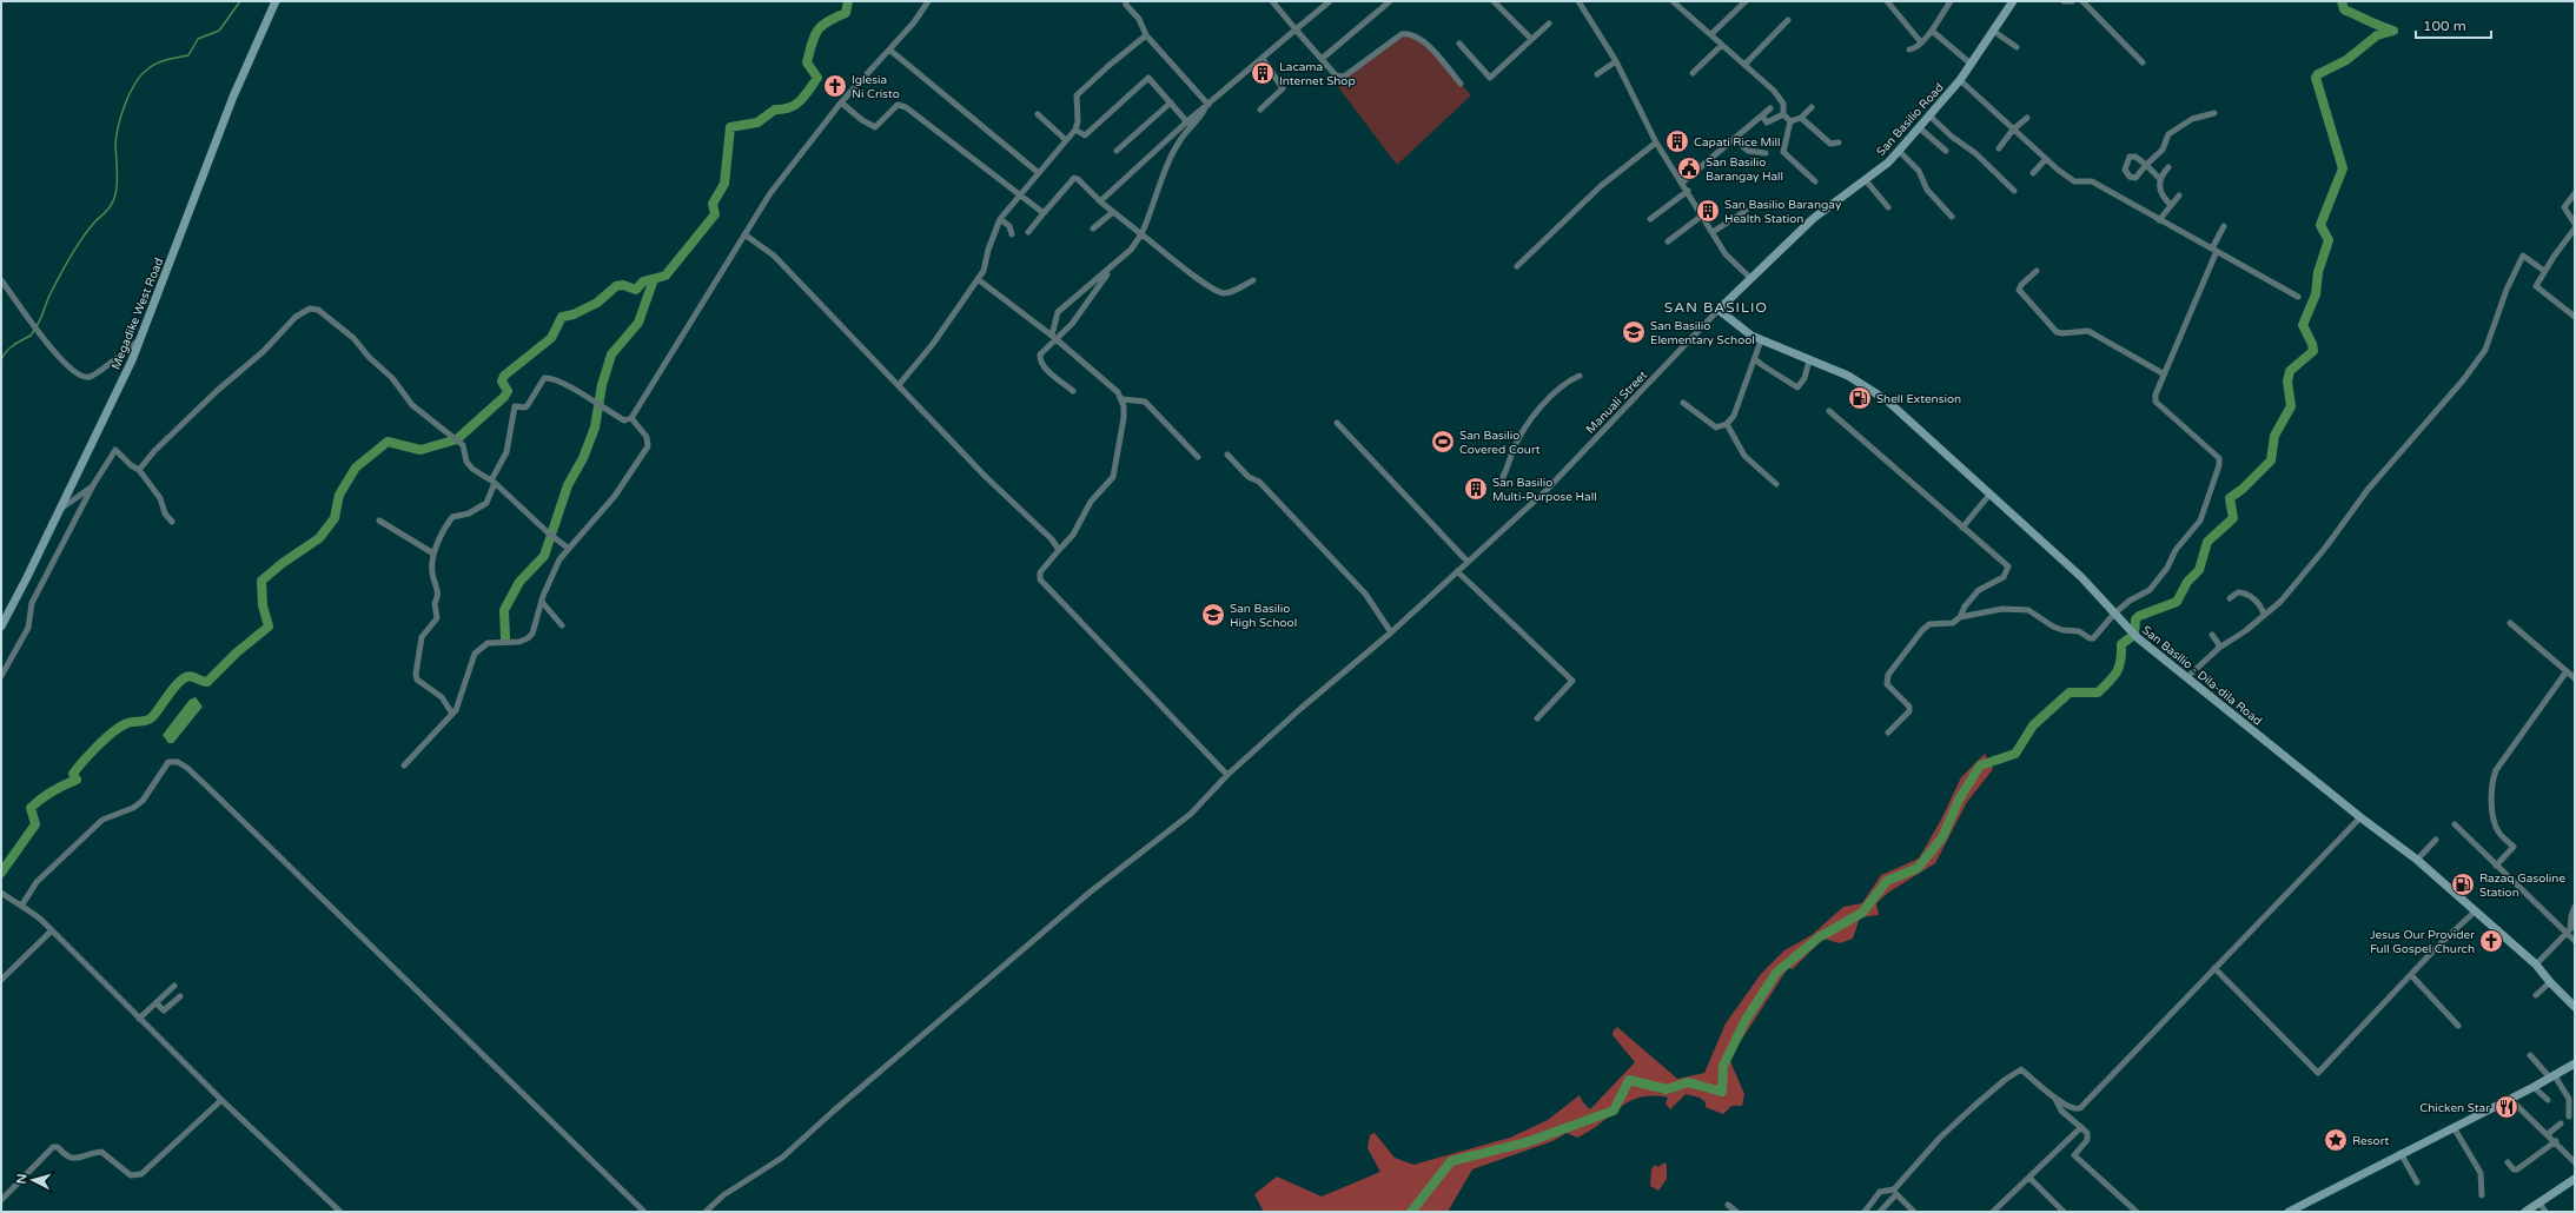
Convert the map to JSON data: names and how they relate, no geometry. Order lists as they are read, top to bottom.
{
  "streets": {
    "street": [
      "San Basilio Road",
      "Megadike West Road",
      "Manuali Street",
      "San Basilio - Dila-dila Road"
    ]
  },
  "crossings": [
    ["San Basilio Road", "Manuali Street"],
    ["San Basilio Road", "San Basilio - Dila-dila Road"],
    ["Manuali Street", "San Basilio - Dila-dila Road"]
  ],
  "districts": ["SAN BASILIO"],
  "places": {
    "building": [
      "Lacama Internet Shop",
      "Capati Rice Mill",
      "San Basilio Barangay Health Station",
      "San Basilio Multi-Purpose Hall"
    ],
    "church": ["Iglesia Ni Cristo", "Jesus Our Provider Full Gospel Church"],
    "public building": ["San Basilio Barangay Hall"],
    "school or university": ["San Basilio Elementary School", "San Basilio High School"],
    "fuel station": ["Shell Extension", "Razaq Gasoline Station"],
    "sports": ["San Basilio Covered Court"],
    "restaurant": ["Chicken Star"],
    "place": ["Resort"]
  },
  "scale_bar": "100 m",
  "north": "left"
}
